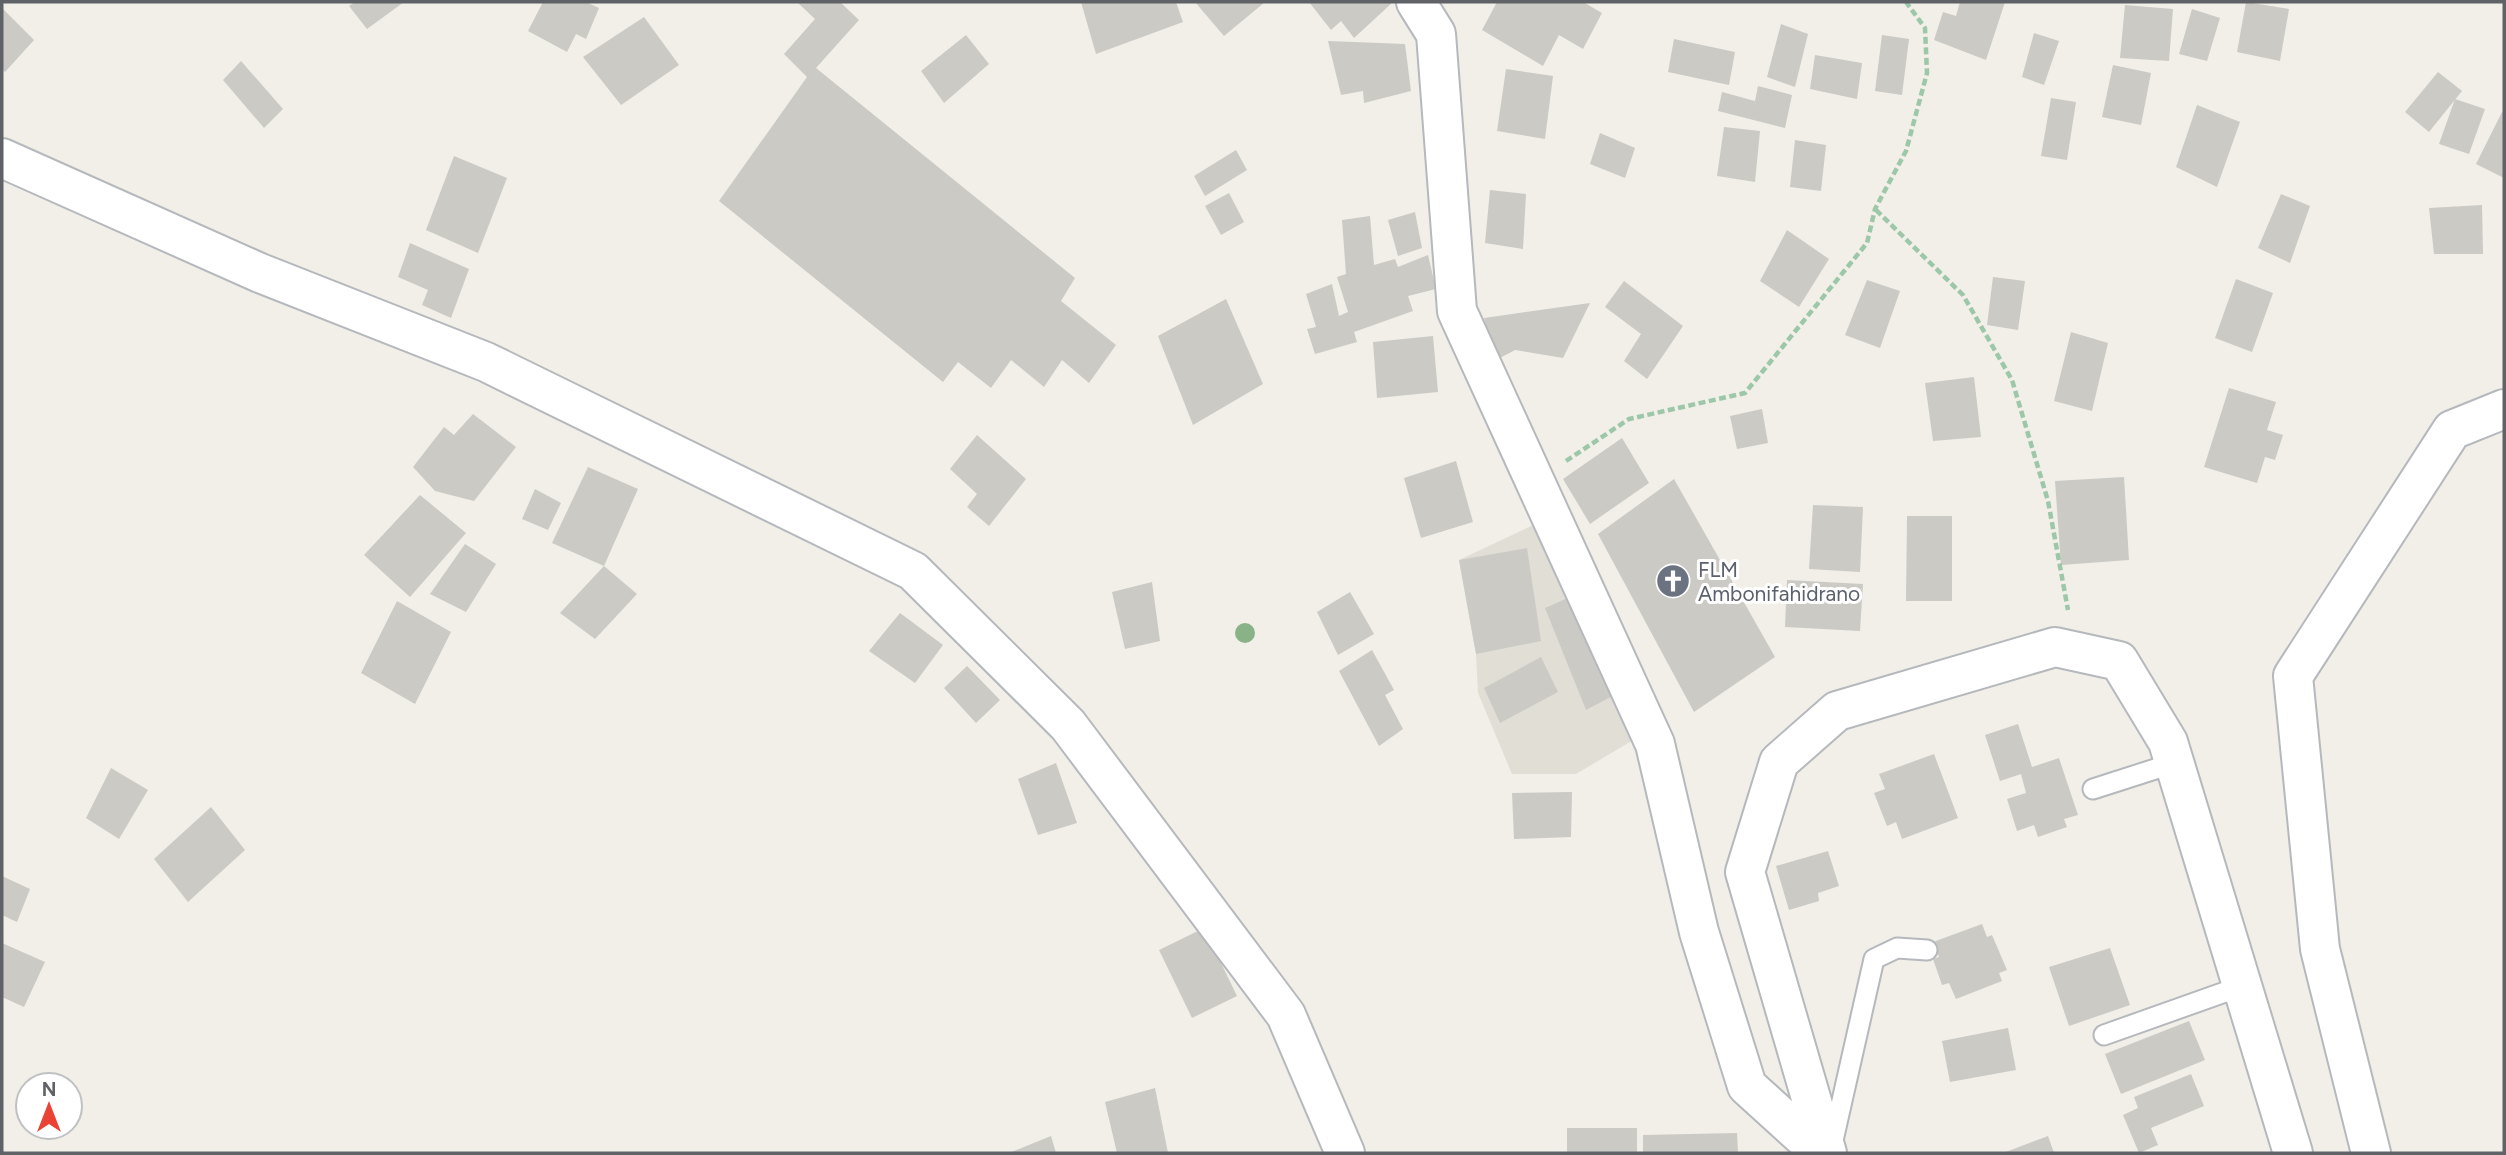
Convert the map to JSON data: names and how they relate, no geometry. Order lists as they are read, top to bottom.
{
  "places": {
    "church": ["FLM Ambonifahidrano"]
  },
  "north": "top"
}
